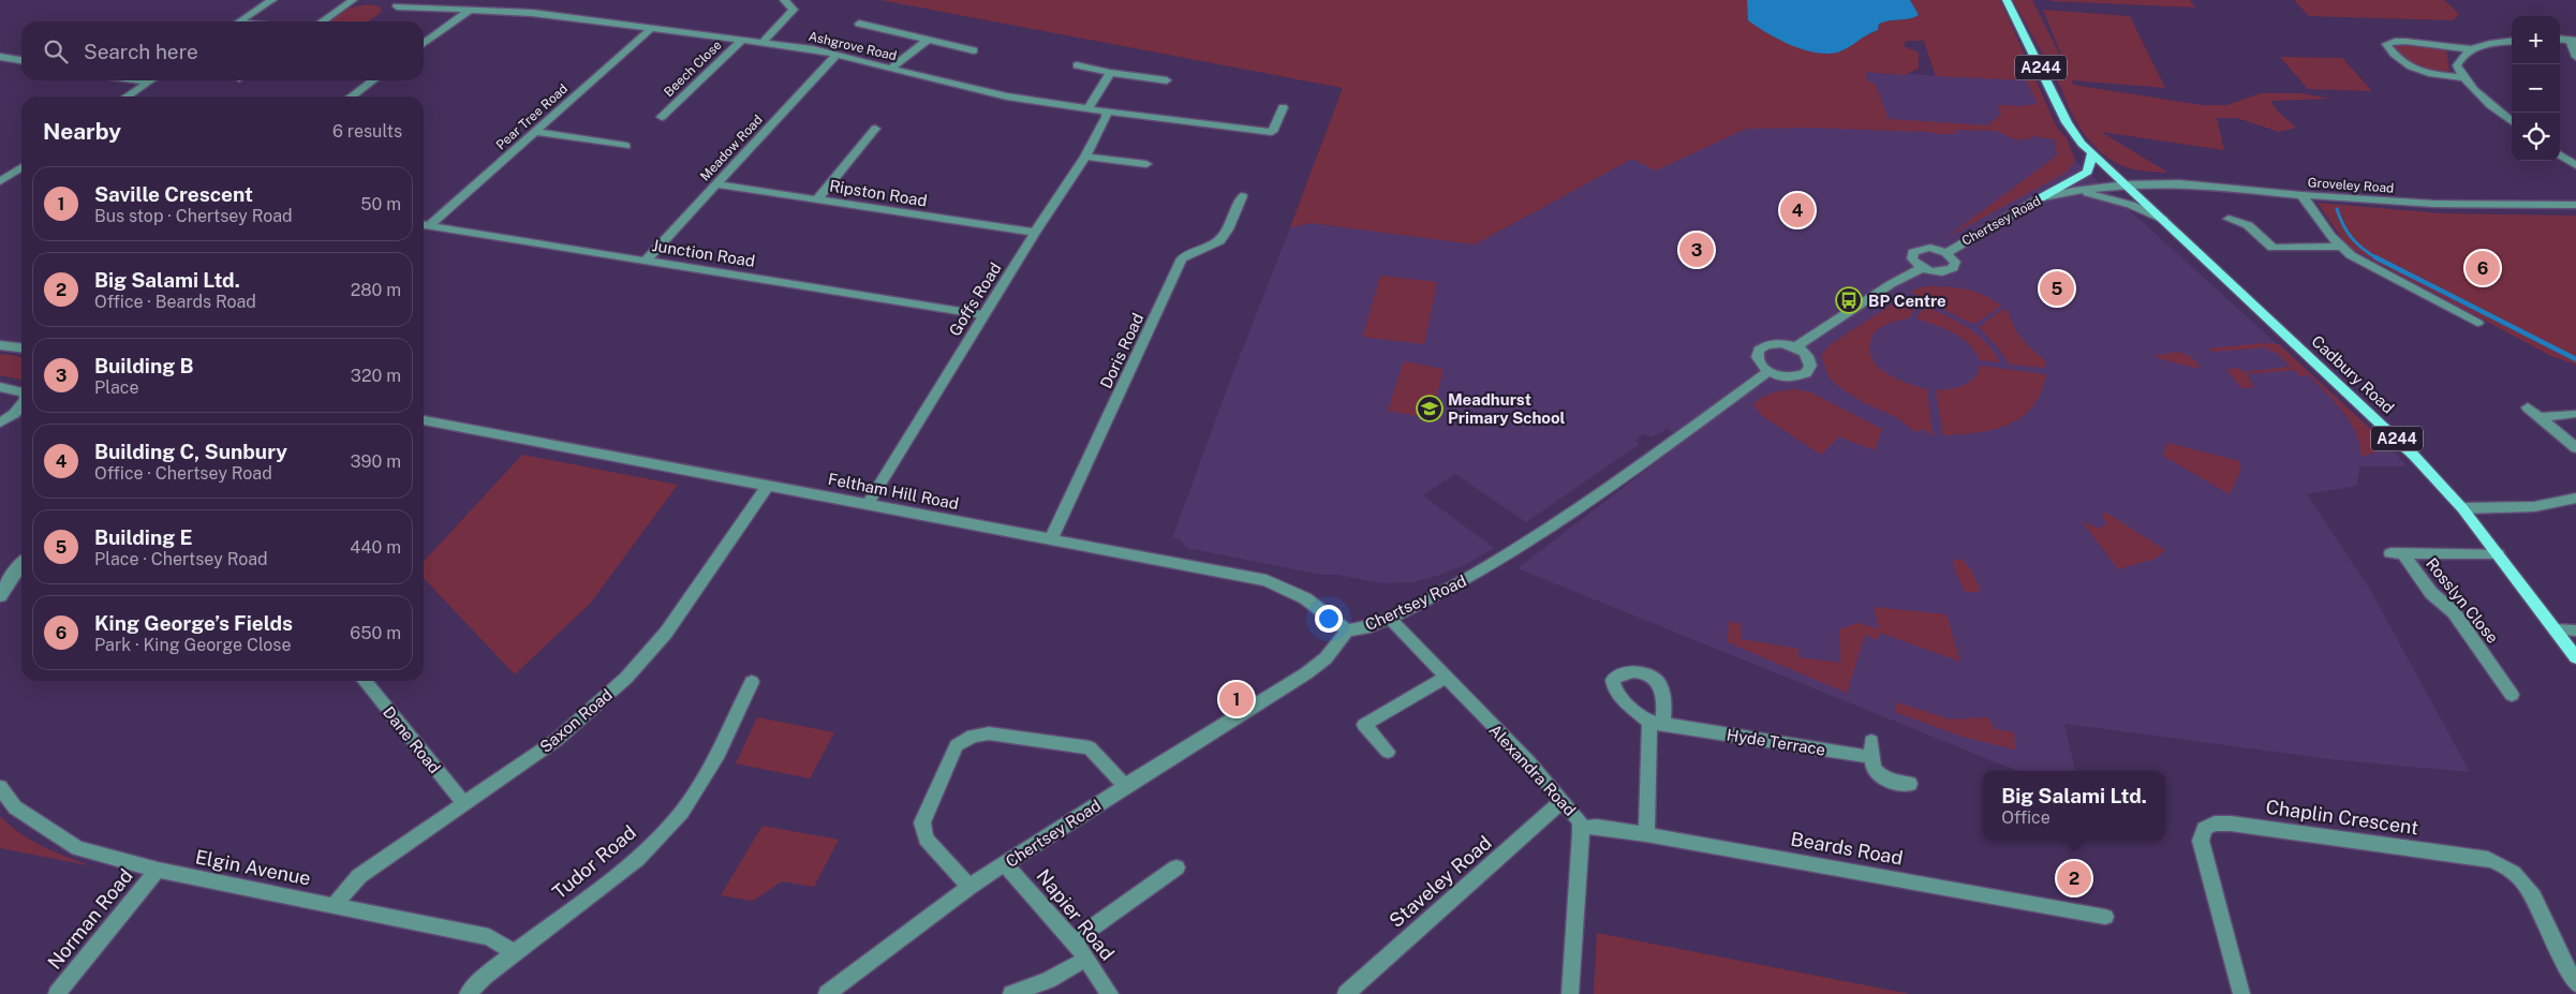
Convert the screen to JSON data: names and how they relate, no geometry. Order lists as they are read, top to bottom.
{
  "streets": {
    "main road": ["A244", "Cadbury Road"],
    "street": [
      "Ashgrove Road",
      "Beech Close",
      "Pear Tree Road",
      "Meadow Road",
      "Groveley Road",
      "Ripston Road",
      "Chertsey Road",
      "Junction Road",
      "Goffs Road",
      "Doris Road",
      "Feltham Hill Road",
      "Rosslyn Close",
      "Saxon Road",
      "Dane Road",
      "Hyde Terrace",
      "Alexandra Road",
      "Chaplin Crescent",
      "Beards Road",
      "Tudor Road",
      "Elgin Avenue",
      "Staveley Road",
      "Napier Road",
      "Norman Road"
    ]
  },
  "crossings": [
    ["Ashgrove Road", "Beech Close"],
    ["Ashgrove Road", "Pear Tree Road"],
    ["Ashgrove Road", "Meadow Road"],
    ["Ashgrove Road", "Goffs Road"],
    ["A244", "Groveley Road"],
    ["A244", "Chertsey Road"],
    ["A244", "Cadbury Road"],
    ["Pear Tree Road", "Junction Road"],
    ["Meadow Road", "Ripston Road"],
    ["Meadow Road", "Junction Road"],
    ["Groveley Road", "Chertsey Road"],
    ["Groveley Road", "Cadbury Road"],
    ["Ripston Road", "Goffs Road"],
    ["Chertsey Road", "Cadbury Road"],
    ["Chertsey Road", "Feltham Hill Road"],
    ["Chertsey Road", "Alexandra Road"],
    ["Chertsey Road", "Napier Road"],
    ["Junction Road", "Goffs Road"],
    ["Goffs Road", "Feltham Hill Road"],
    ["Doris Road", "Feltham Hill Road"],
    ["Cadbury Road", "Rosslyn Close"],
    ["Feltham Hill Road", "Saxon Road"],
    ["Saxon Road", "Dane Road"],
    ["Saxon Road", "Elgin Avenue"],
    ["Hyde Terrace", "Beards Road"],
    ["Alexandra Road", "Beards Road"],
    ["Alexandra Road", "Staveley Road"],
    ["Tudor Road", "Elgin Avenue"],
    ["Elgin Avenue", "Norman Road"]
  ],
  "places": {
    "bus stop": ["BP Centre"],
    "school or university": ["Meadhurst Primary School"]
  },
  "page": {
    "map_buttons": ["+", "−"],
    "search": "Search here",
    "heading": ["Nearby", "6 results"],
    "list": [
      {
        "mark": "1",
        "name": "Saville Crescent",
        "note": "Bus stop · Chertsey Road",
        "value": "50 m"
      },
      {
        "mark": "2",
        "name": "Big Salami Ltd.",
        "note": "Office · Beards Road",
        "value": "280 m"
      },
      {
        "mark": "3",
        "name": "Building B",
        "note": "Place",
        "value": "320 m"
      },
      {
        "mark": "4",
        "name": "Building C, Sunbury",
        "note": "Office · Chertsey Road",
        "value": "390 m"
      },
      {
        "mark": "5",
        "name": "Building E",
        "note": "Place · Chertsey Road",
        "value": "440 m"
      },
      {
        "mark": "6",
        "name": "King George’s Fields",
        "note": "Park · King George Close",
        "value": "650 m"
      }
    ],
    "pins": [
      "4",
      "3",
      "6",
      "5",
      "1",
      "2"
    ],
    "popup": ["Big Salami Ltd.", "Office"]
  }
}
